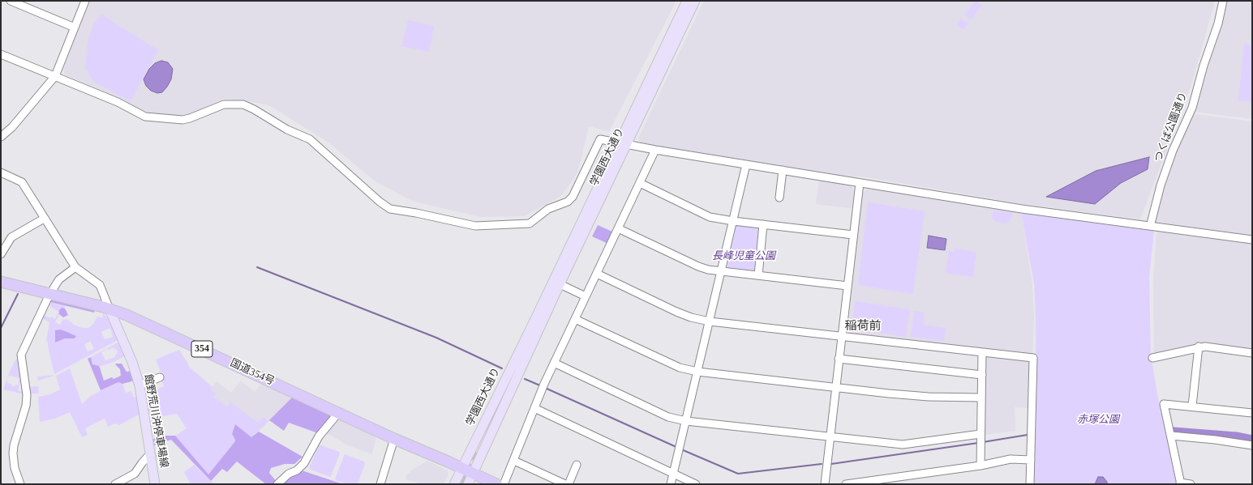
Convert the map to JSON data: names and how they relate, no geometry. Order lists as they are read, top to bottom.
{
  "streets": {
    "highway": ["354", "国道354号"],
    "main road": ["学園西大通り", "館野荒川沖停車場線"],
    "street": ["つくば公園通り"]
  },
  "crossings": [
    ["学園西大通り", "国道354号"],
    ["国道354号", "館野荒川沖停車場線"]
  ],
  "districts": ["稲荷前"],
  "parks": ["長峰児童公園", "赤塚公園"]
}
